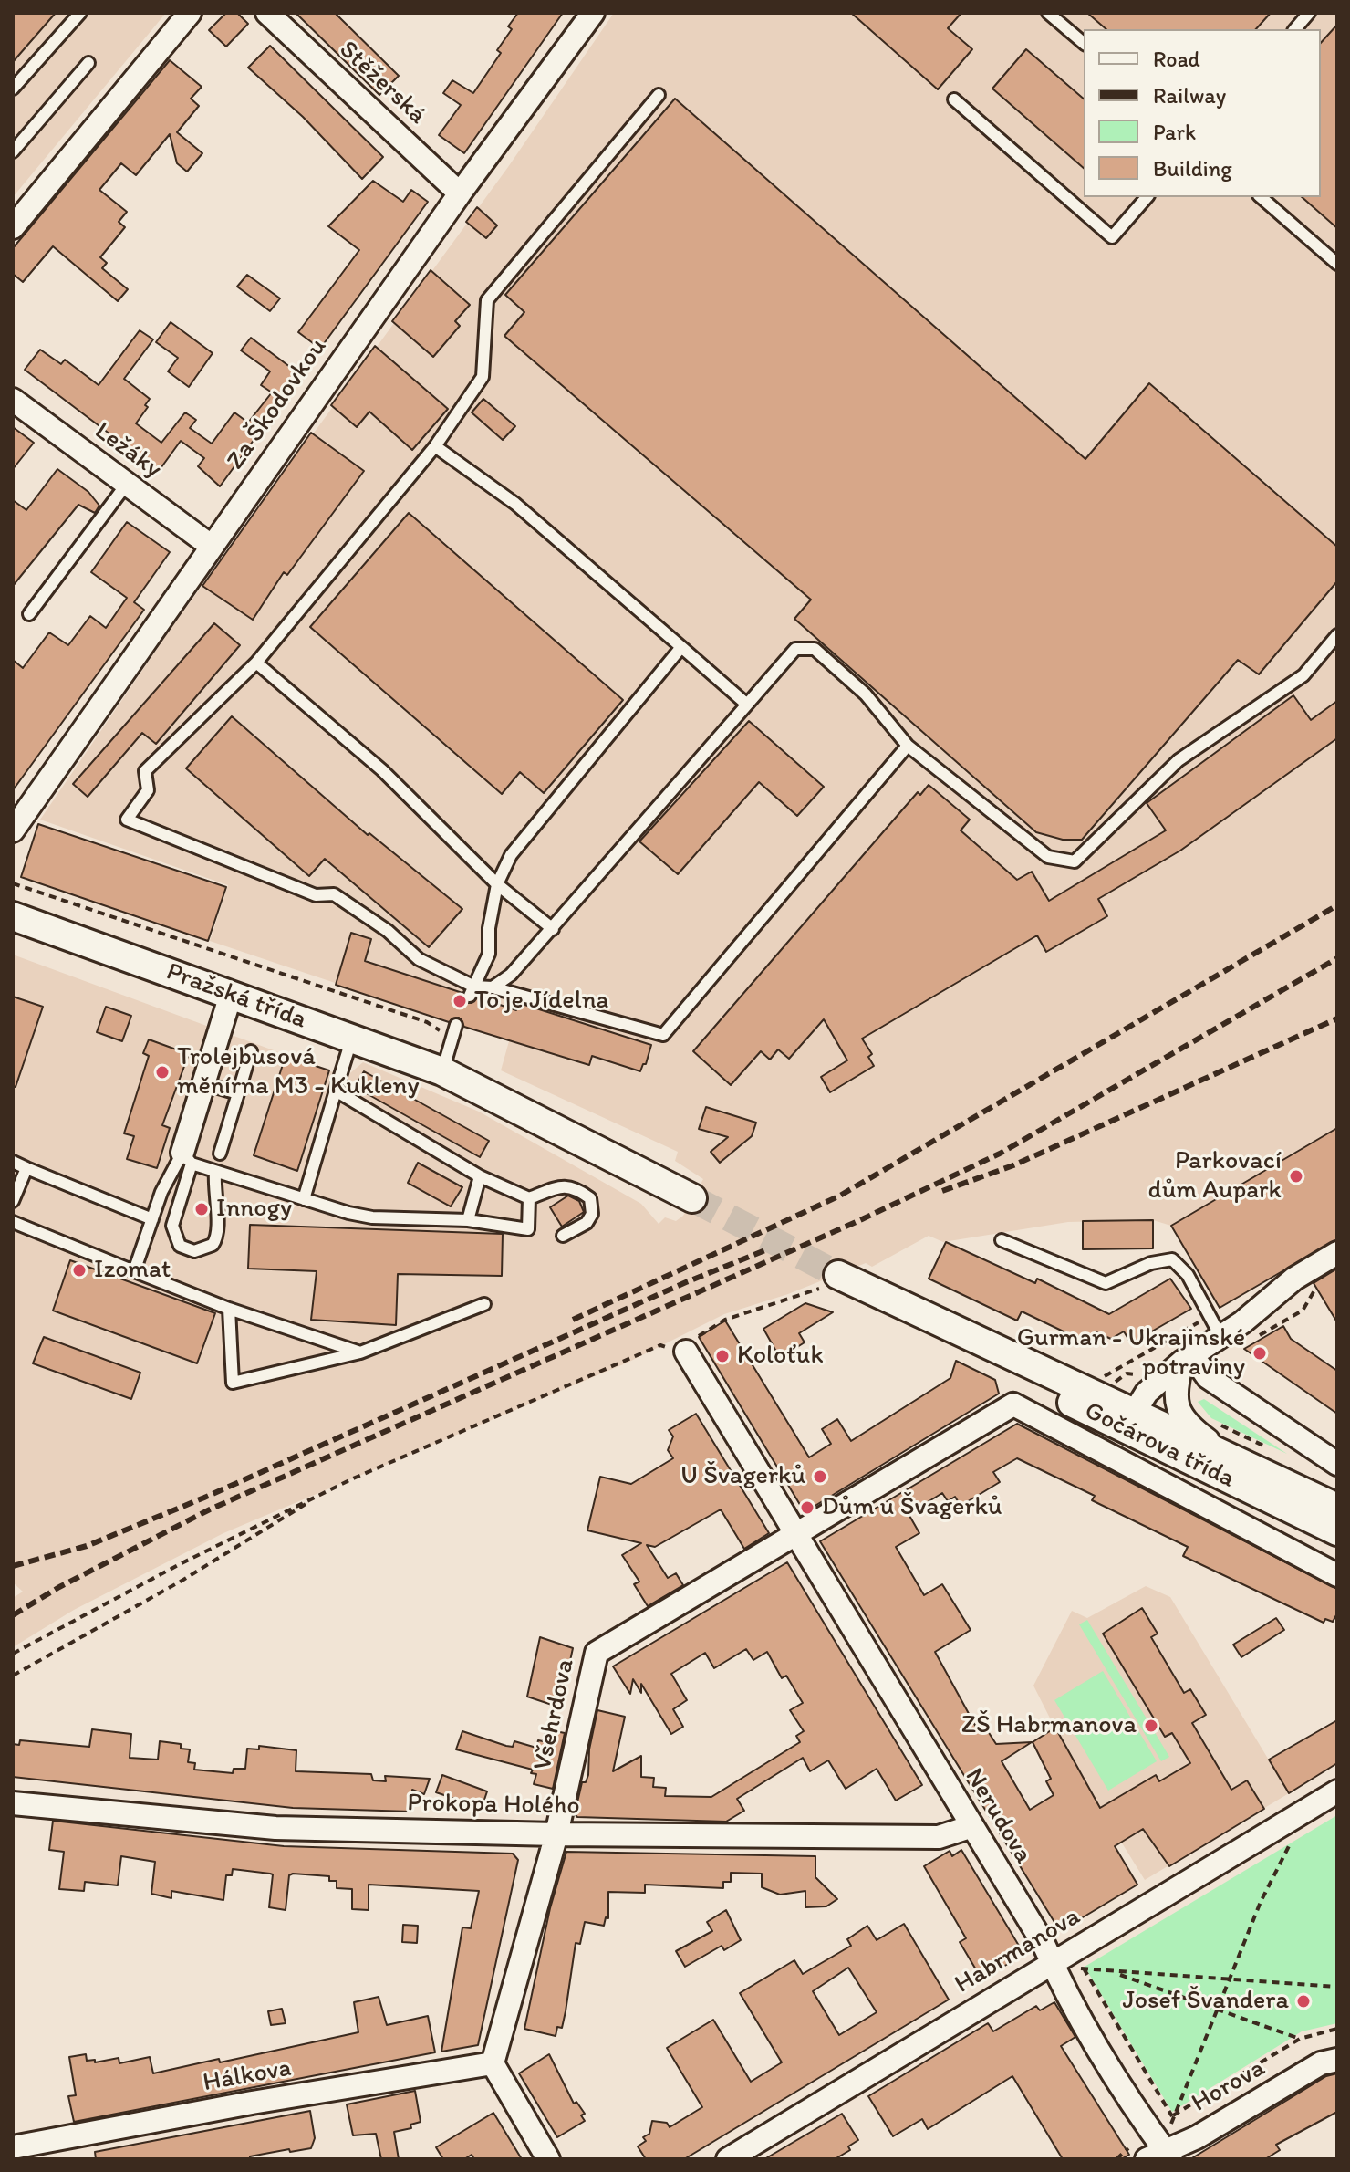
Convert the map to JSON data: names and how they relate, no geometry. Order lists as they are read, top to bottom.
{
  "streets": {
    "street": [
      "Stěžerská",
      "Za Škodovkou",
      "Ležáky",
      "Pražská třída",
      "Gočárova třída",
      "Všehrdova",
      "Prokopa Holého",
      "Nerudova",
      "Habrmanova",
      "Hálkova",
      "Horova"
    ]
  },
  "crossings": [
    ["Stěžerská", "Za Škodovkou"],
    ["Za Škodovkou", "Ležáky"],
    ["Gočárova třída", "Všehrdova"],
    ["Všehrdova", "Prokopa Holého"],
    ["Všehrdova", "Nerudova"],
    ["Všehrdova", "Hálkova"],
    ["Prokopa Holého", "Nerudova"],
    ["Nerudova", "Habrmanova"],
    ["Nerudova", "Horova"]
  ],
  "places": [
    "To je Jídelna",
    "Trolejbusová měnírna M3 - Kukleny",
    "Parkovací dům Aupark",
    "Innogy",
    "Izomat",
    "Gurman - Ukrajinské potraviny",
    "Koloťuk",
    "U Švagerků",
    "Dům u Švagerků",
    "ZŠ Habrmanova",
    "Josef Švandera"
  ],
  "legend": [
    "Road",
    "Railway",
    "Park",
    "Building"
  ]
}
